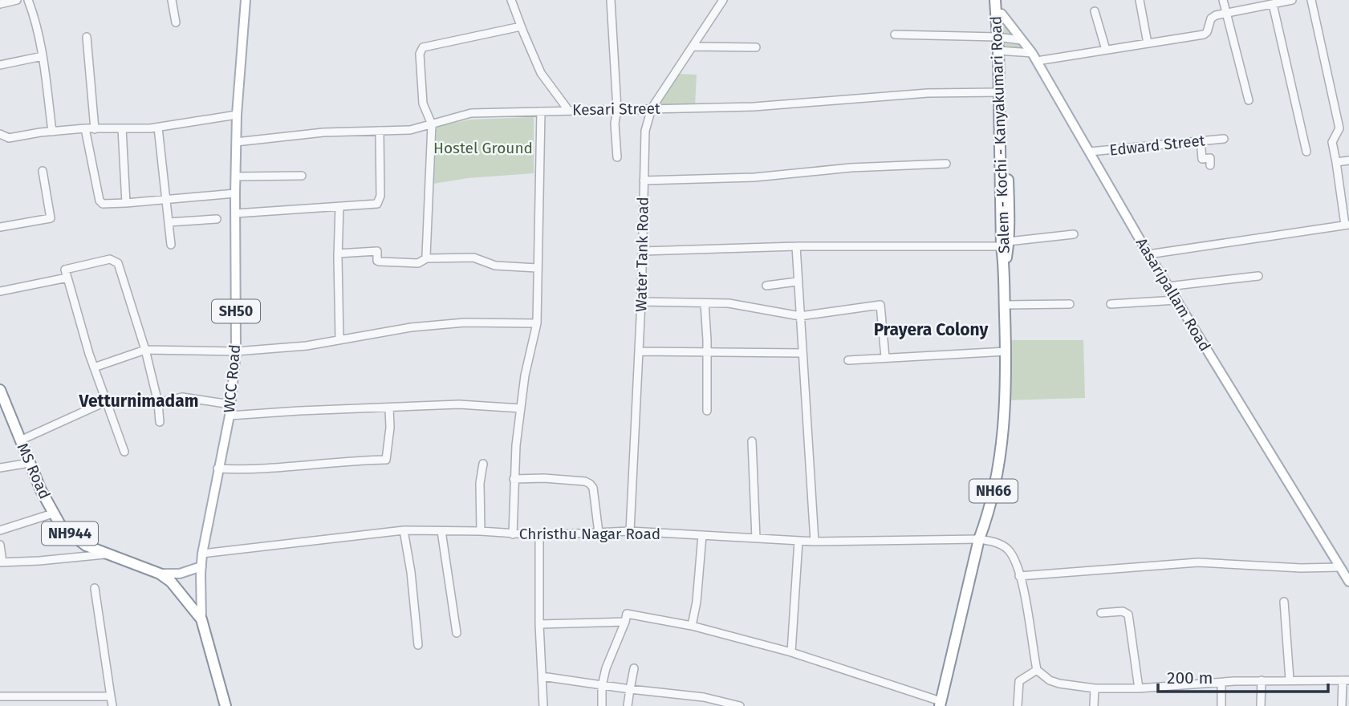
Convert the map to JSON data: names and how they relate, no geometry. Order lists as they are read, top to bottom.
{
  "streets": {
    "highway": [
      "Salem - Kochi - Kanyakumari Road",
      "MS Road",
      "NH66",
      "NH944"
    ],
    "main road": ["Aasaripallam Road", "SH50", "WCC Road"],
    "street": [
      "Kesari Street",
      "Edward Street",
      "Water Tank Road",
      "Christhu Nagar Road"
    ]
  },
  "crossings": [
    ["Kesari Street", "Salem - Kochi - Kanyakumari Road"],
    ["Kesari Street", "Water Tank Road"],
    ["Kesari Street", "WCC Road"],
    ["Salem - Kochi - Kanyakumari Road", "Aasaripallam Road"],
    ["Salem - Kochi - Kanyakumari Road", "Christhu Nagar Road"],
    ["Edward Street", "Aasaripallam Road"],
    ["Water Tank Road", "Christhu Nagar Road"],
    ["WCC Road", "MS Road"],
    ["WCC Road", "Christhu Nagar Road"]
  ],
  "districts": ["Prayera Colony", "Vetturnimadam"],
  "parks": ["Hostel Ground"],
  "scale_bar": "200 m"
}
